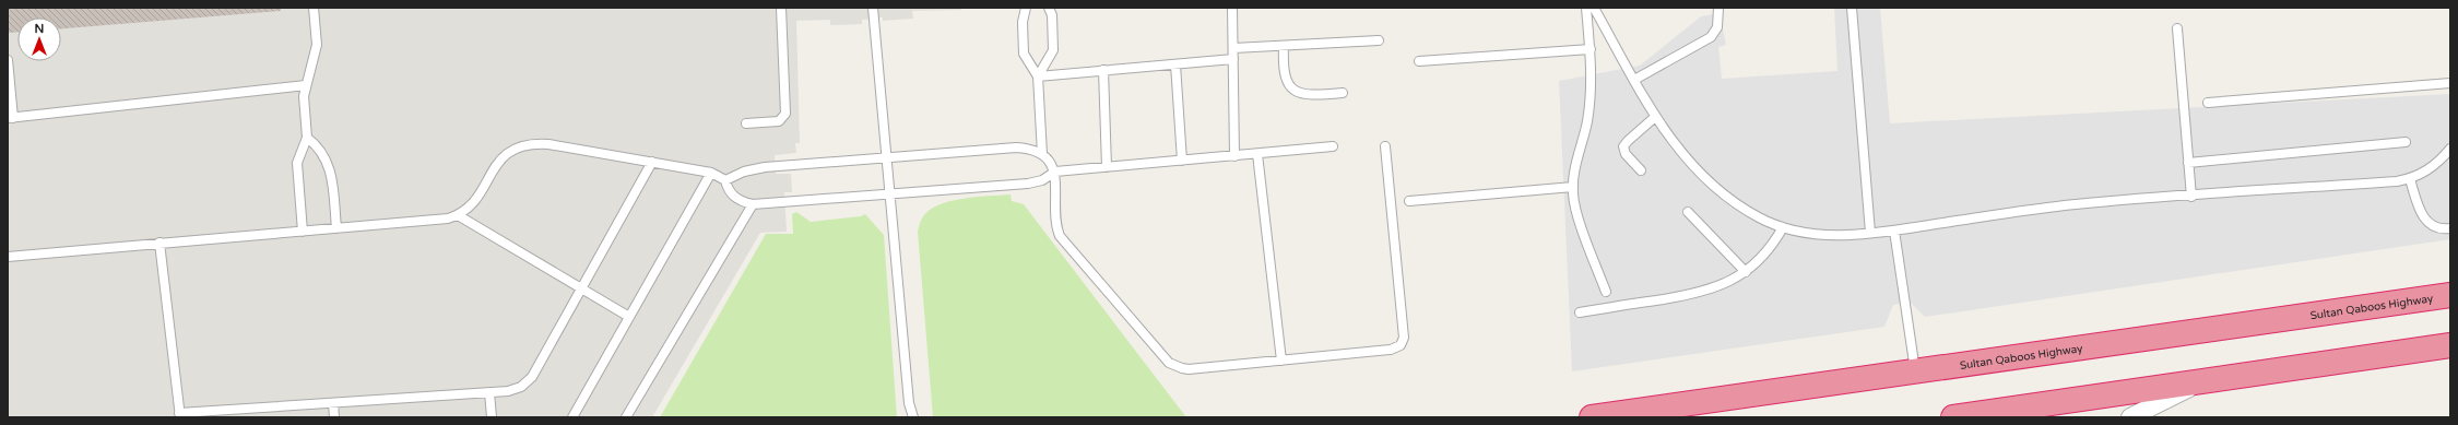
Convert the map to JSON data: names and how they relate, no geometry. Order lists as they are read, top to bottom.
{
  "streets": {
    "highway": ["Sultan Qaboos Highway"]
  },
  "north": "top"
}
